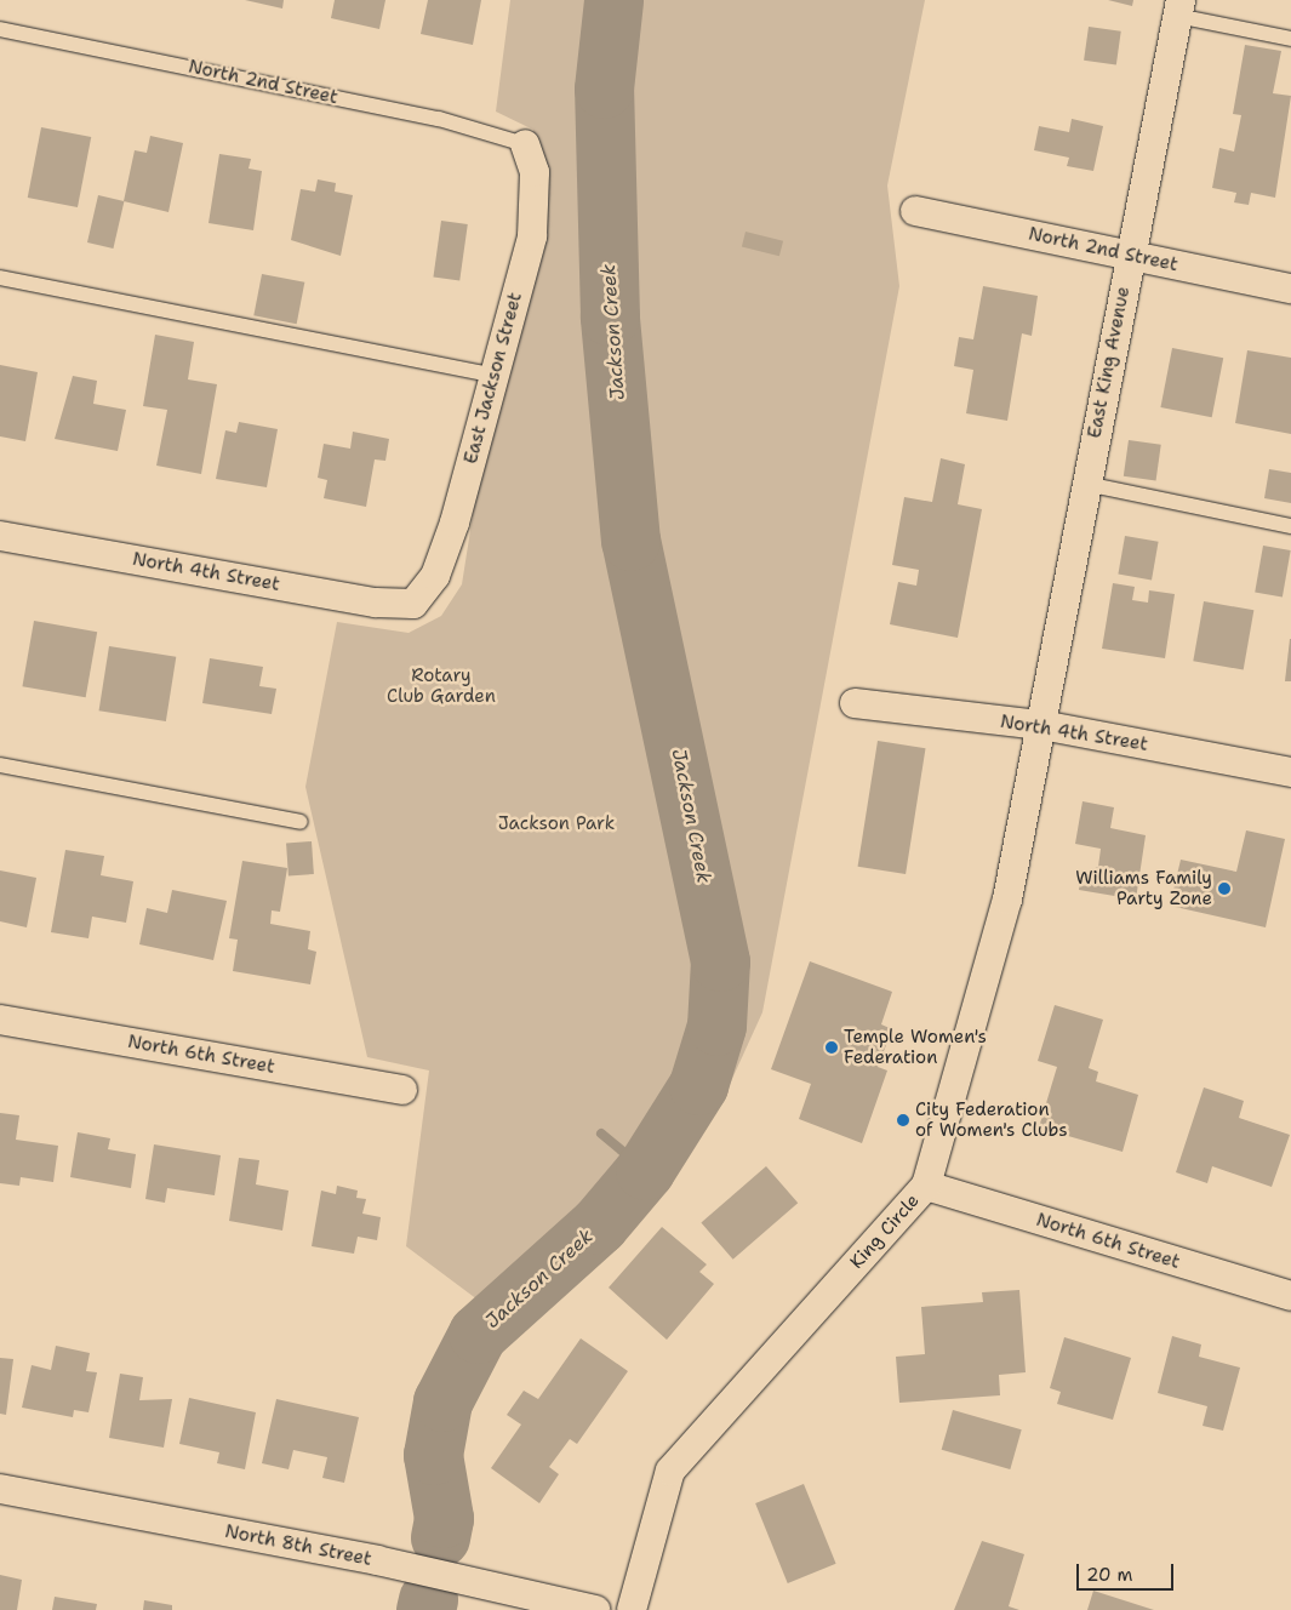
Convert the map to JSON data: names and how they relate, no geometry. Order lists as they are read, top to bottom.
{
  "streets": {
    "street": [
      "North 2nd Street",
      "East King Avenue",
      "East Jackson Street",
      "North 4th Street",
      "North 6th Street",
      "King Circle",
      "North 8th Street"
    ]
  },
  "crossings": [
    ["North 2nd Street", "East King Avenue"],
    ["North 2nd Street", "East Jackson Street"],
    ["East King Avenue", "North 4th Street"],
    ["East King Avenue", "King Circle"],
    ["East Jackson Street", "North 4th Street"],
    ["North 4th Street", "King Circle"],
    ["North 6th Street", "King Circle"]
  ],
  "water": ["Jackson Creek"],
  "parks": ["Rotary Club Garden", "Jackson Park"],
  "places": ["Williams Family Party Zone", "Temple Women's Federation", "City Federation of Women's Clubs"],
  "scale_bar": "20 m"
}
